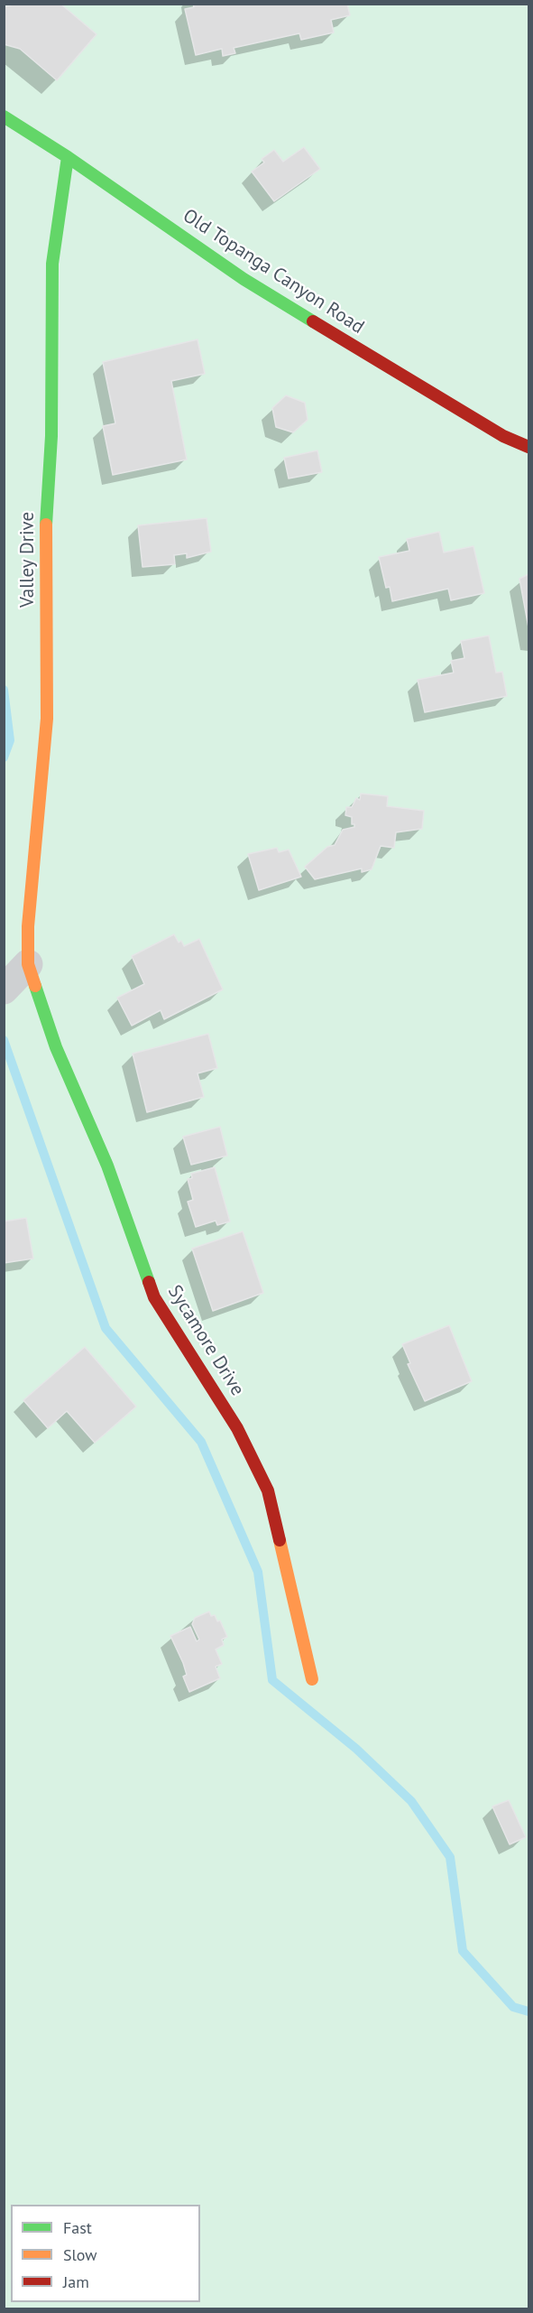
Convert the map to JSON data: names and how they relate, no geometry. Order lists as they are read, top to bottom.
{
  "streets": {
    "street": ["Old Topanga Canyon Road", "Valley Drive", "Sycamore Drive"]
  },
  "crossings": [
    ["Old Topanga Canyon Road", "Valley Drive"],
    ["Valley Drive", "Sycamore Drive"]
  ],
  "legend": ["Fast", "Slow", "Jam"]
}
